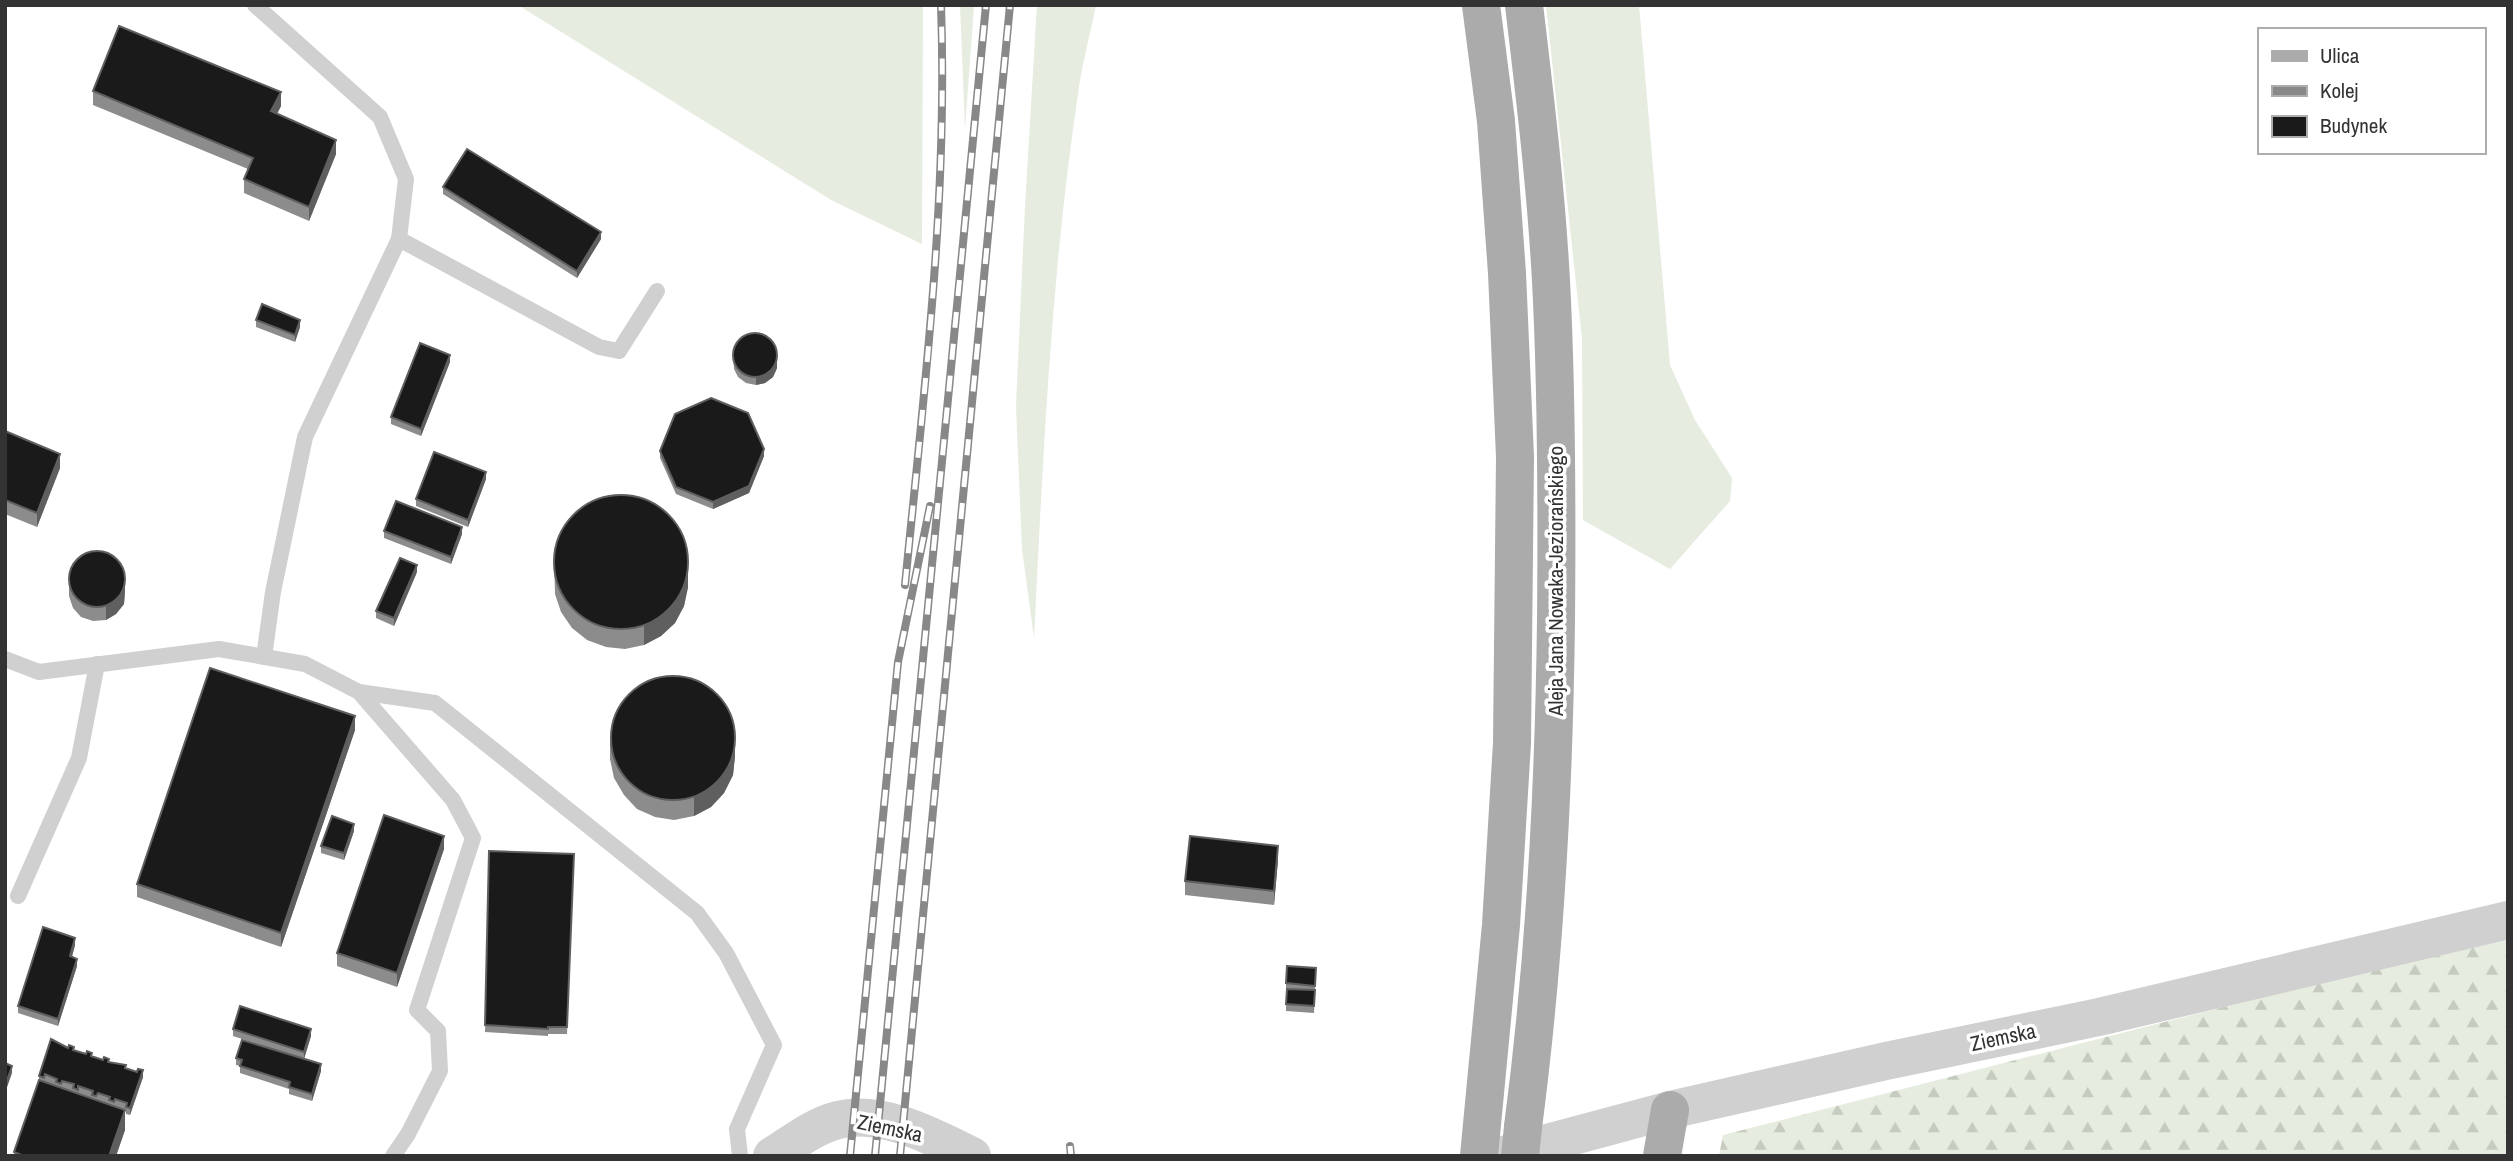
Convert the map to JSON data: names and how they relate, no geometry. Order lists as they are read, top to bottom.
{
  "streets": {
    "main road": ["Aleja Jana Nowaka-Jeziorańskiego"],
    "street": ["Ziemska"]
  },
  "crossings": [
    ["Aleja Jana Nowaka-Jeziorańskiego", "Ziemska"]
  ],
  "legend": ["Ulica", "Kolej", "Budynek"]
}
